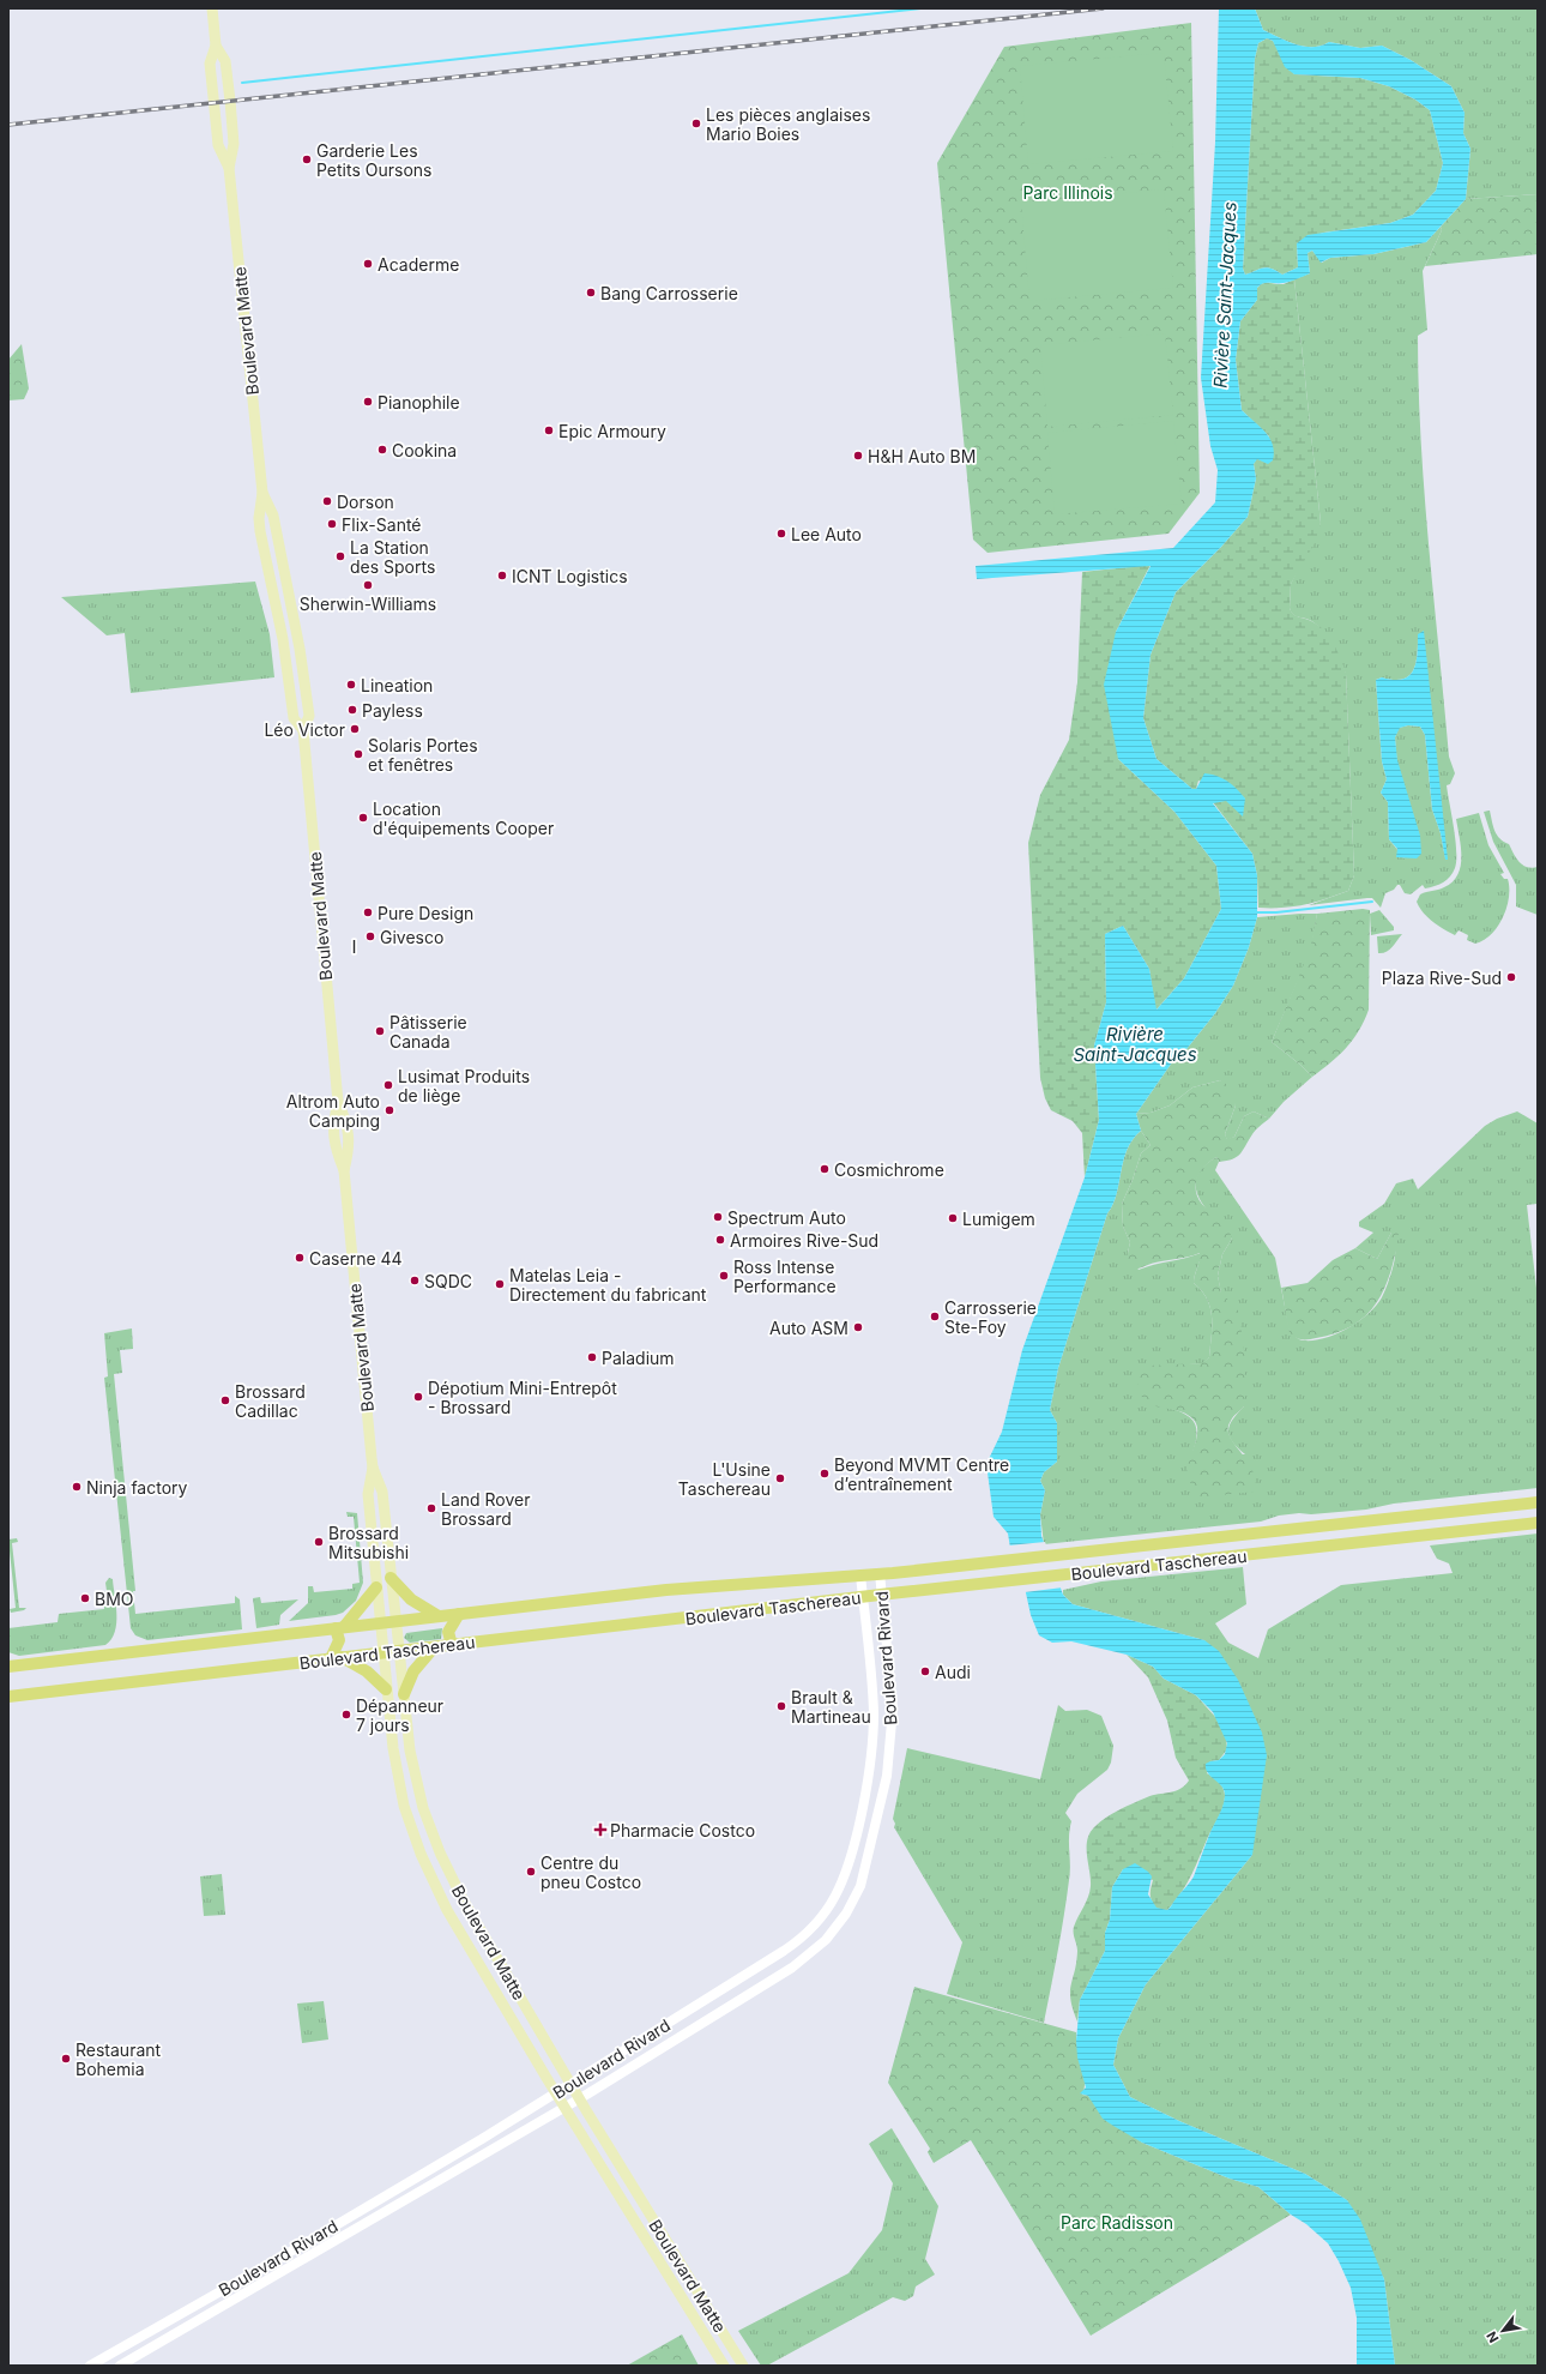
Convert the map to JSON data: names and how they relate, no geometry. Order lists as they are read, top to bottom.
{
  "streets": {
    "main road": ["Boulevard Matte", "Boulevard Taschereau"],
    "street": ["Boulevard Rivard"]
  },
  "crossings": [
    ["Boulevard Matte", "Boulevard Taschereau"],
    ["Boulevard Matte", "Boulevard Rivard"],
    ["Boulevard Taschereau", "Boulevard Rivard"]
  ],
  "districts": ["I"],
  "water": ["Rivière Saint-Jacques"],
  "parks": ["Parc Illinois", "Parc Radisson"],
  "places": {
    "other": [
      "Les pièces anglaises Mario Boies",
      "Garderie Les Petits Oursons",
      "Acaderme",
      "Bang Carrosserie",
      "Pianophile",
      "Epic Armoury",
      "Cookina",
      "H&H Auto BM",
      "Dorson",
      "Flix-Santé",
      "Lee Auto",
      "La Station des Sports",
      "ICNT Logistics",
      "Sherwin-Williams",
      "Lineation",
      "Payless",
      "Léo Victor",
      "Solaris Portes et fenêtres",
      "Location d'équipements Cooper",
      "Pure Design",
      "Givesco",
      "Plaza Rive-Sud",
      "Pâtisserie Canada",
      "Lusimat Produits de liège",
      "Altrom Auto Camping",
      "Cosmichrome",
      "Spectrum Auto",
      "Lumigem",
      "Armoires Rive-Sud",
      "Caserne 44",
      "Ross Intense Performance",
      "SQDC",
      "Matelas Leia - Directement du fabricant",
      "Carrosserie Ste-Foy",
      "Auto ASM",
      "Paladium",
      "Dépotium Mini-Entrepôt - Brossard",
      "Brossard Cadillac",
      "Beyond MVMT Centre d’entraînement",
      "L'Usine Taschereau",
      "Ninja factory",
      "Land Rover Brossard",
      "Brossard Mitsubishi",
      "BMO",
      "Audi",
      "Brault & Martineau",
      "Dépanneur 7 jours",
      "Centre du pneu Costco",
      "Restaurant Bohemia"
    ],
    "health": ["Pharmacie Costco"]
  },
  "north": "bottom left"
}
